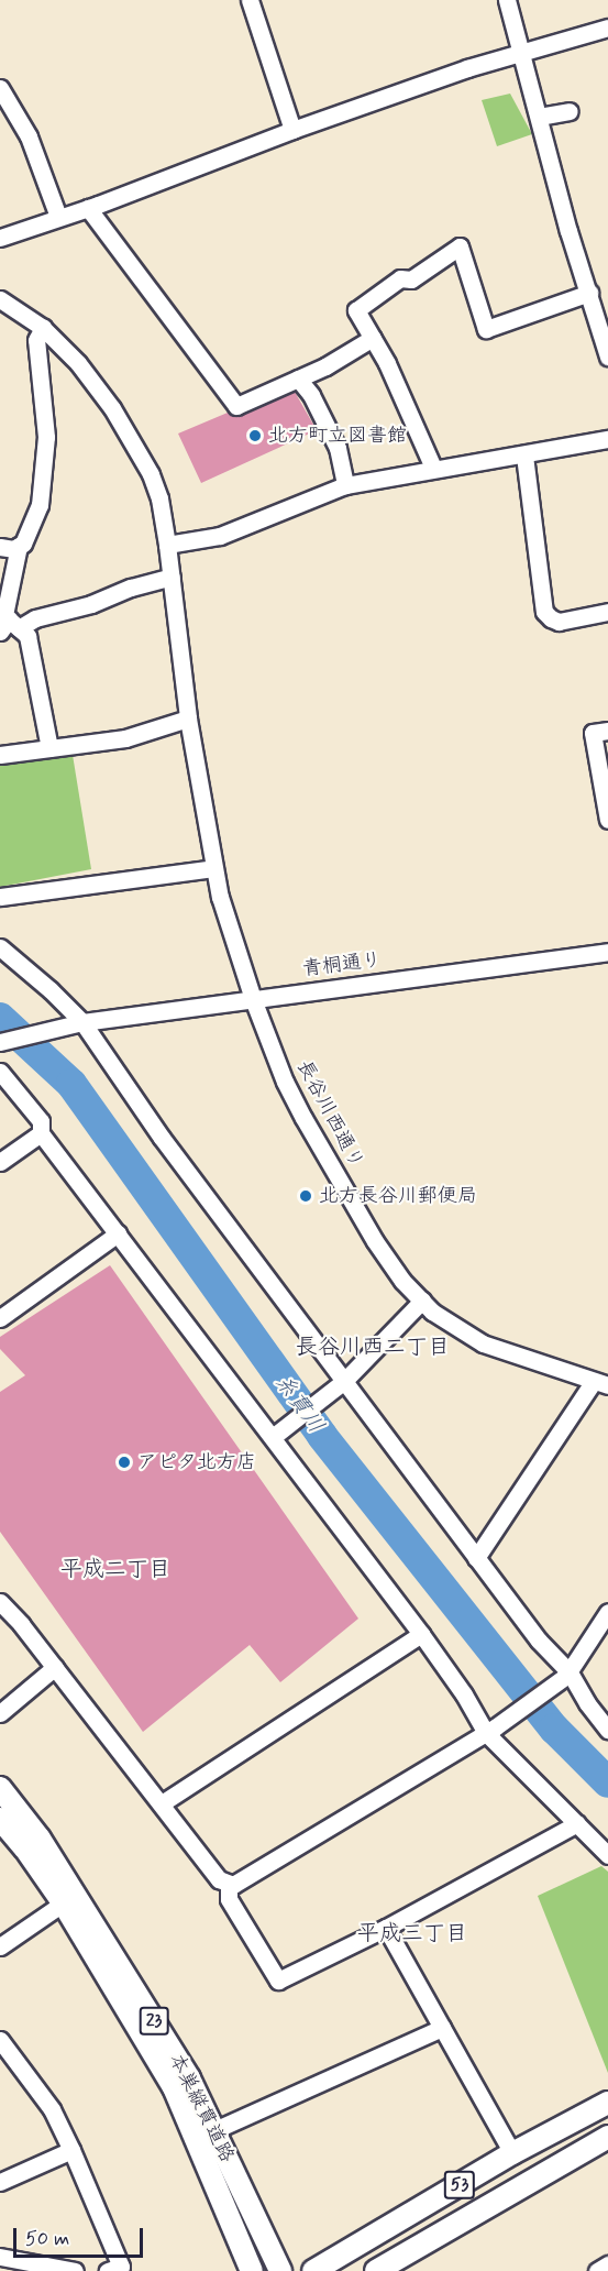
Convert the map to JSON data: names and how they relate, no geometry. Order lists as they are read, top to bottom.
{
  "streets": {
    "main road": ["23", "本巣縦貫道路", "53"],
    "street": ["青桐通り", "長谷川西通り"]
  },
  "crossings": [
    ["青桐通り", "長谷川西通り"]
  ],
  "districts": ["長谷川西二丁目", "平成二丁目", "平成三丁目"],
  "water": ["糸貫川"],
  "places": ["北方町立図書館", "北方長谷川郵便局", "アピタ北方店"],
  "scale_bar": "50 m"
}
